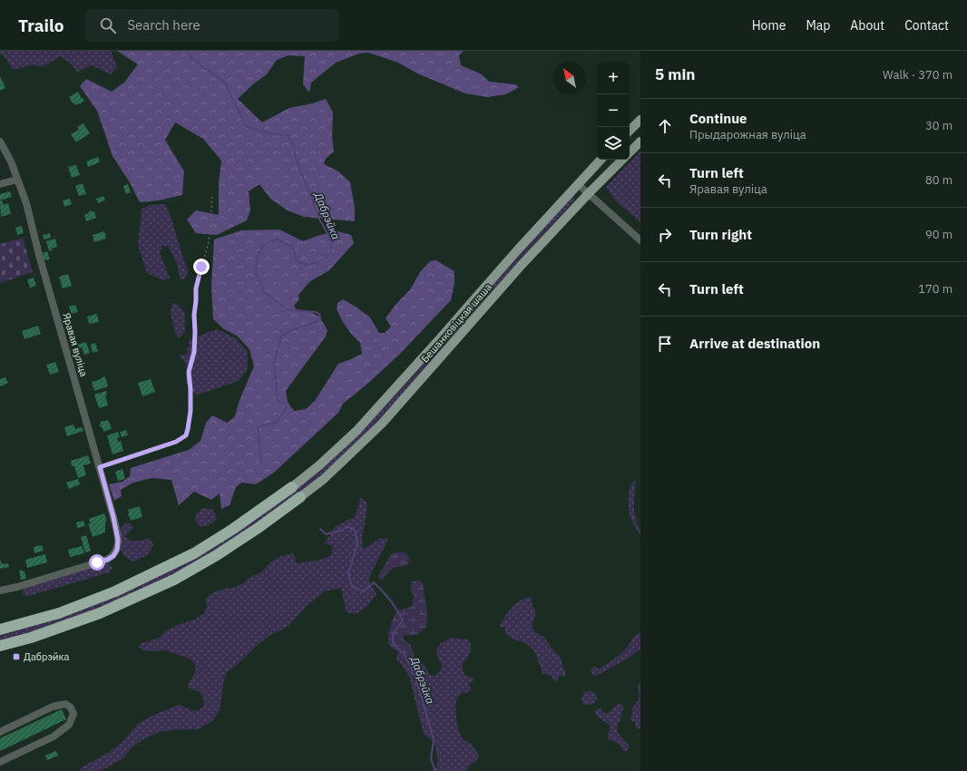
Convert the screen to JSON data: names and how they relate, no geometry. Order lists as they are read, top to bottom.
{
  "streets": {
    "main road": ["Бешанковіцкая шаша"],
    "street": ["Яравая вуліца"]
  },
  "water": ["Дабрэйка"],
  "places": {
    "transit": ["Дабрэйка"]
  },
  "north": "top left",
  "page": {
    "header": "Trailo",
    "search": "Search here",
    "nav": [
      "Home",
      "Map",
      "About",
      "Contact"
    ],
    "heading": ["5 min", "Walk · 370 m"],
    "map_buttons": ["+", "−"],
    "list": [
      ["Continue", "Прыдарожная вуліца", "30 m"],
      ["Turn left", "Яравая вуліца", "80 m"],
      ["Turn right", "90 m"],
      ["Turn left", "170 m"],
      "Arrive at destination"
    ]
  }
}
